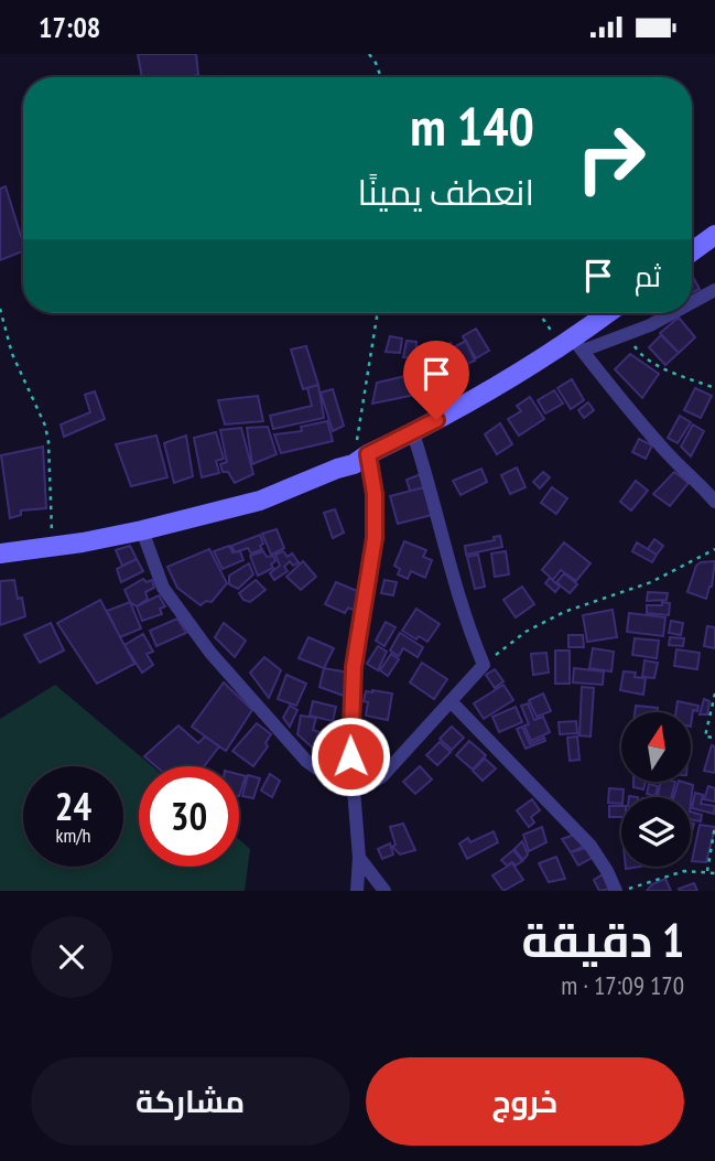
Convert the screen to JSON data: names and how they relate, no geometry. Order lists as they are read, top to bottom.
{
  "north": "top",
  "page": {
    "status": "17:08",
    "turn": ["140 m", "انعطف يمينًا"],
    "then": "ثم",
    "speed": "24 km/h",
    "limit": "30",
    "heading": ["1 دقيقة", "170 m · 17:09"],
    "buttons": ["خروج", "مشاركة"]
  }
}
